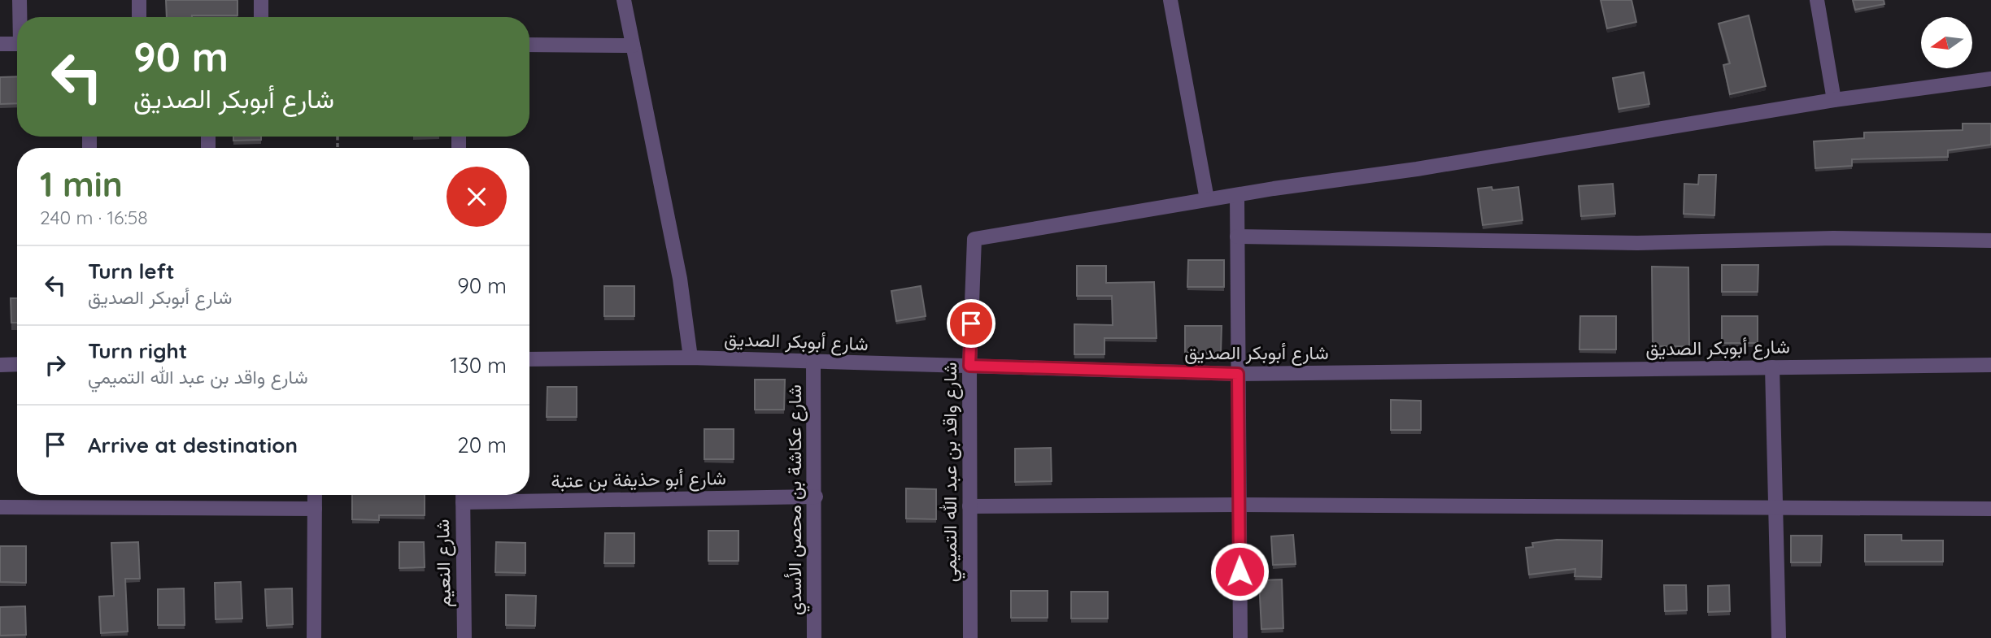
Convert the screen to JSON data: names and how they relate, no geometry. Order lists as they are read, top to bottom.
{
  "streets": {
    "street": [
      "شارع أبوبكر الصديق",
      "شارع واقد بن عبد الله التميمي",
      "شارع أبو حذيفة بن عتبة",
      "شارع عكاشة بن محصن الأسدي",
      "شارع النعيم"
    ]
  },
  "crossings": [
    ["شارع أبوبكر الصديق", "شارع واقد بن عبد الله التميمي"],
    ["شارع أبوبكر الصديق", "شارع عكاشة بن محصن الأسدي"],
    ["شارع أبو حذيفة بن عتبة", "شارع عكاشة بن محصن الأسدي"],
    ["شارع أبو حذيفة بن عتبة", "شارع النعيم"]
  ],
  "north": "left",
  "page": {
    "turn": ["90 m", "شارع أبوبكر الصديق"],
    "heading": ["1 min", "240 m · 16:58"],
    "list": [
      {
        "name": "Turn left",
        "note": "شارع أبوبكر الصديق",
        "value": "90 m"
      },
      {
        "name": "Turn right",
        "note": "شارع واقد بن عبد الله التميمي",
        "value": "130 m"
      },
      {
        "name": "Arrive at destination",
        "value": "20 m"
      }
    ]
  }
}
